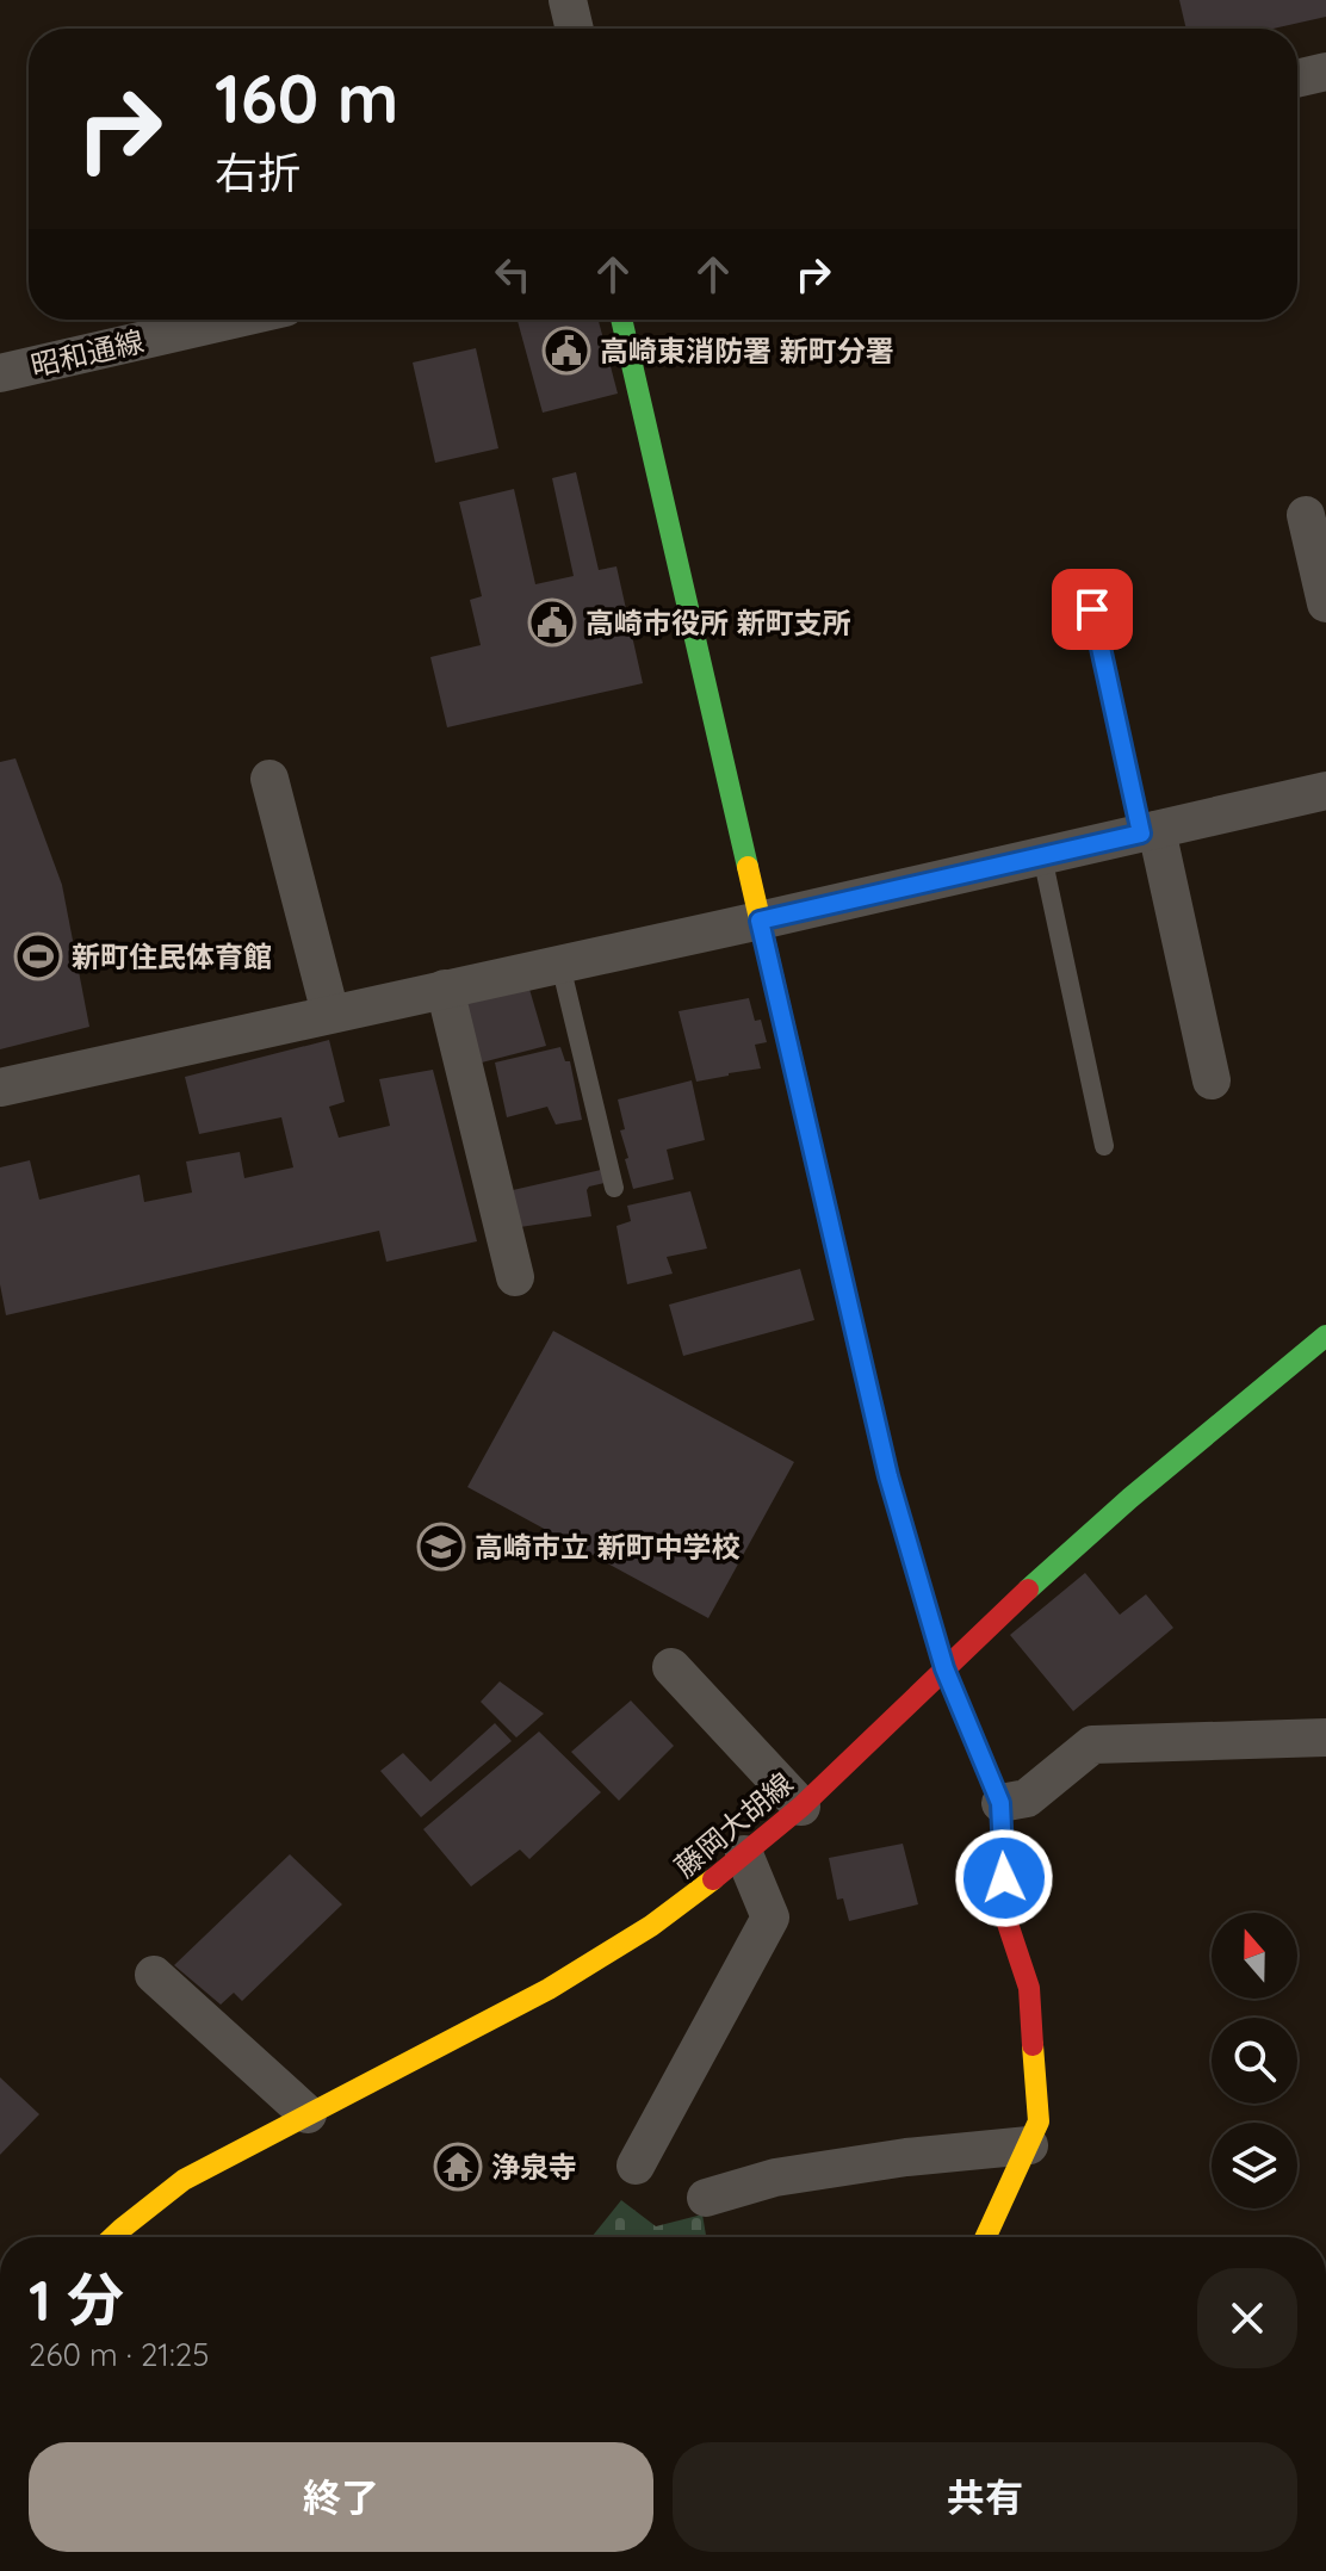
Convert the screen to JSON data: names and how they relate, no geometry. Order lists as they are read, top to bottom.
{
  "streets": {
    "street": ["昭和通線", "藤岡大胡線"]
  },
  "places": {
    "public building": ["高崎東消防署 新町分署", "高崎市役所 新町支所"],
    "sports": ["新町住民体育館"],
    "school or university": ["高崎市立 新町中学校"],
    "temple": ["浄泉寺"]
  },
  "north": "top",
  "page": {
    "turn": ["160 m", "右折"],
    "heading": ["1 分", "260 m · 21:25"],
    "buttons": ["終了", "共有"]
  }
}
